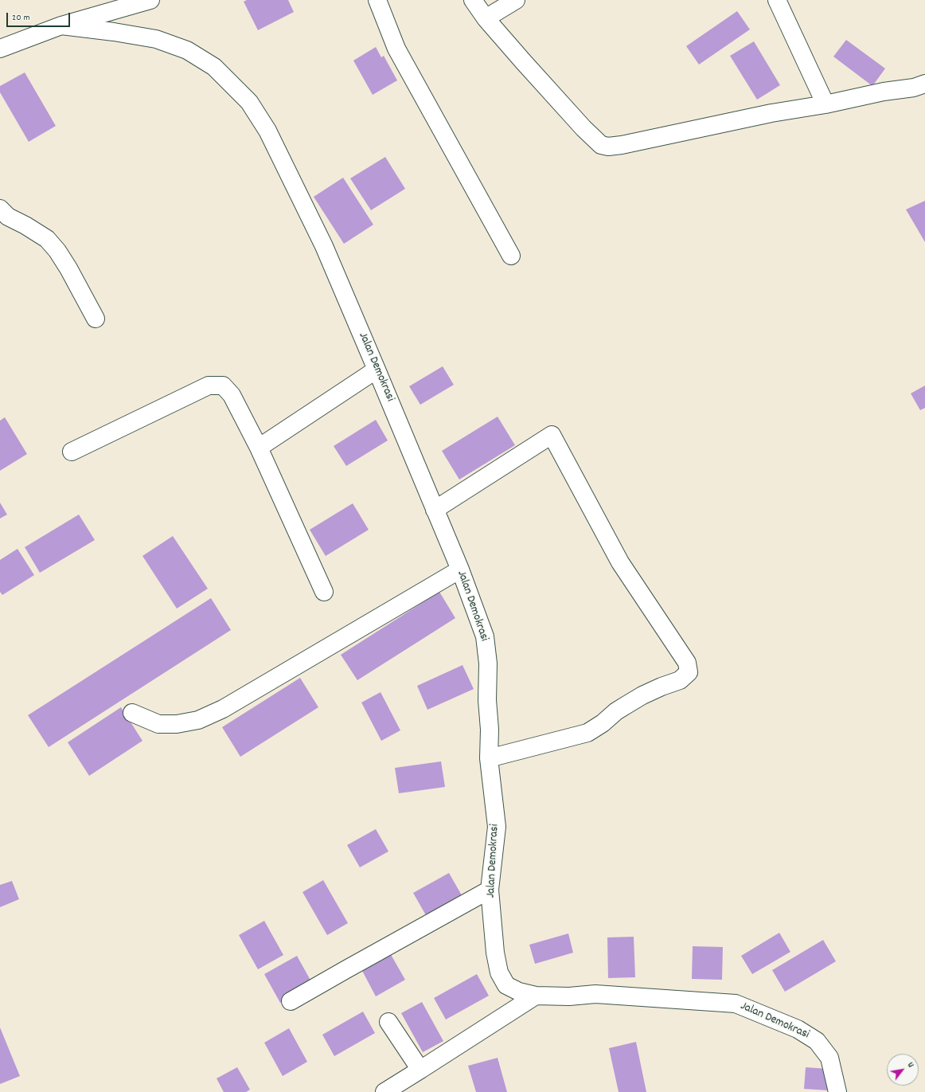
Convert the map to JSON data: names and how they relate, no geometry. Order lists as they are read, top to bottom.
{
  "streets": {
    "street": ["Jalan Demokrasi"]
  },
  "scale_bar": "20 m",
  "north": "top right"
}
